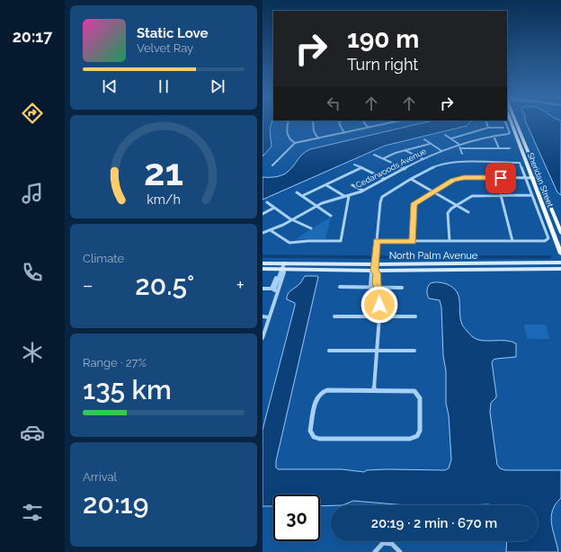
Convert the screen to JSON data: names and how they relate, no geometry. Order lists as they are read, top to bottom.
{
  "streets": {
    "main road": ["Sheridan Street", "North Palm Avenue"],
    "street": ["Cedarwoods Avenue"]
  },
  "page": {
    "tabs": "20:17",
    "turn": ["190 m", "Turn right"],
    "song": ["Static Love", "Velvet Ray"],
    "tile": [
      "Climate",
      ["Range · 27%", "135 km"],
      ["Arrival", "20:19"]
    ],
    "heat": ["−", "20.5°", "+"],
    "limit": "30",
    "trip": "20:19 · 2 min · 670 m",
    "gauge": ["21", "km/h"]
  }
}
